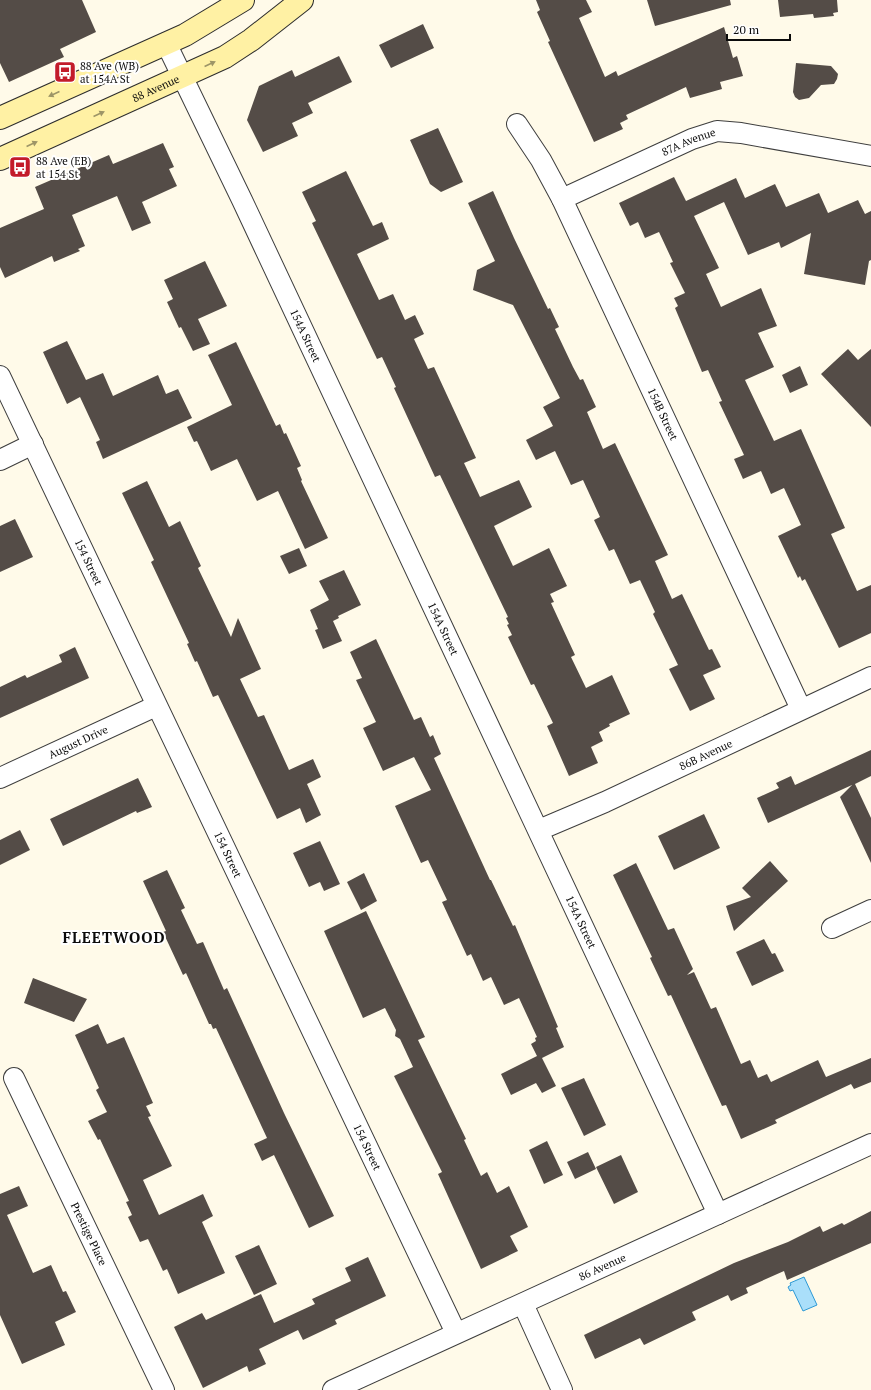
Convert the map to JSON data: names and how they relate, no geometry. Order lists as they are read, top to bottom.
{
  "streets": {
    "main road": ["88 Avenue"],
    "street": [
      "87A Avenue",
      "154A Street",
      "154B Street",
      "154 Street",
      "August Drive",
      "86B Avenue",
      "Prestige Place",
      "86 Avenue"
    ]
  },
  "crossings": [
    ["88 Avenue", "154A Street"],
    ["87A Avenue", "154B Street"],
    ["154A Street", "86B Avenue"],
    ["154A Street", "86 Avenue"],
    ["154B Street", "86B Avenue"],
    ["154 Street", "August Drive"],
    ["154 Street", "86 Avenue"]
  ],
  "districts": ["FLEETWOOD"],
  "places": {
    "bus stop": ["88 Ave (WB) at 154A St", "88 Ave (EB) at 154 St"]
  },
  "scale_bar": "20 m"
}
